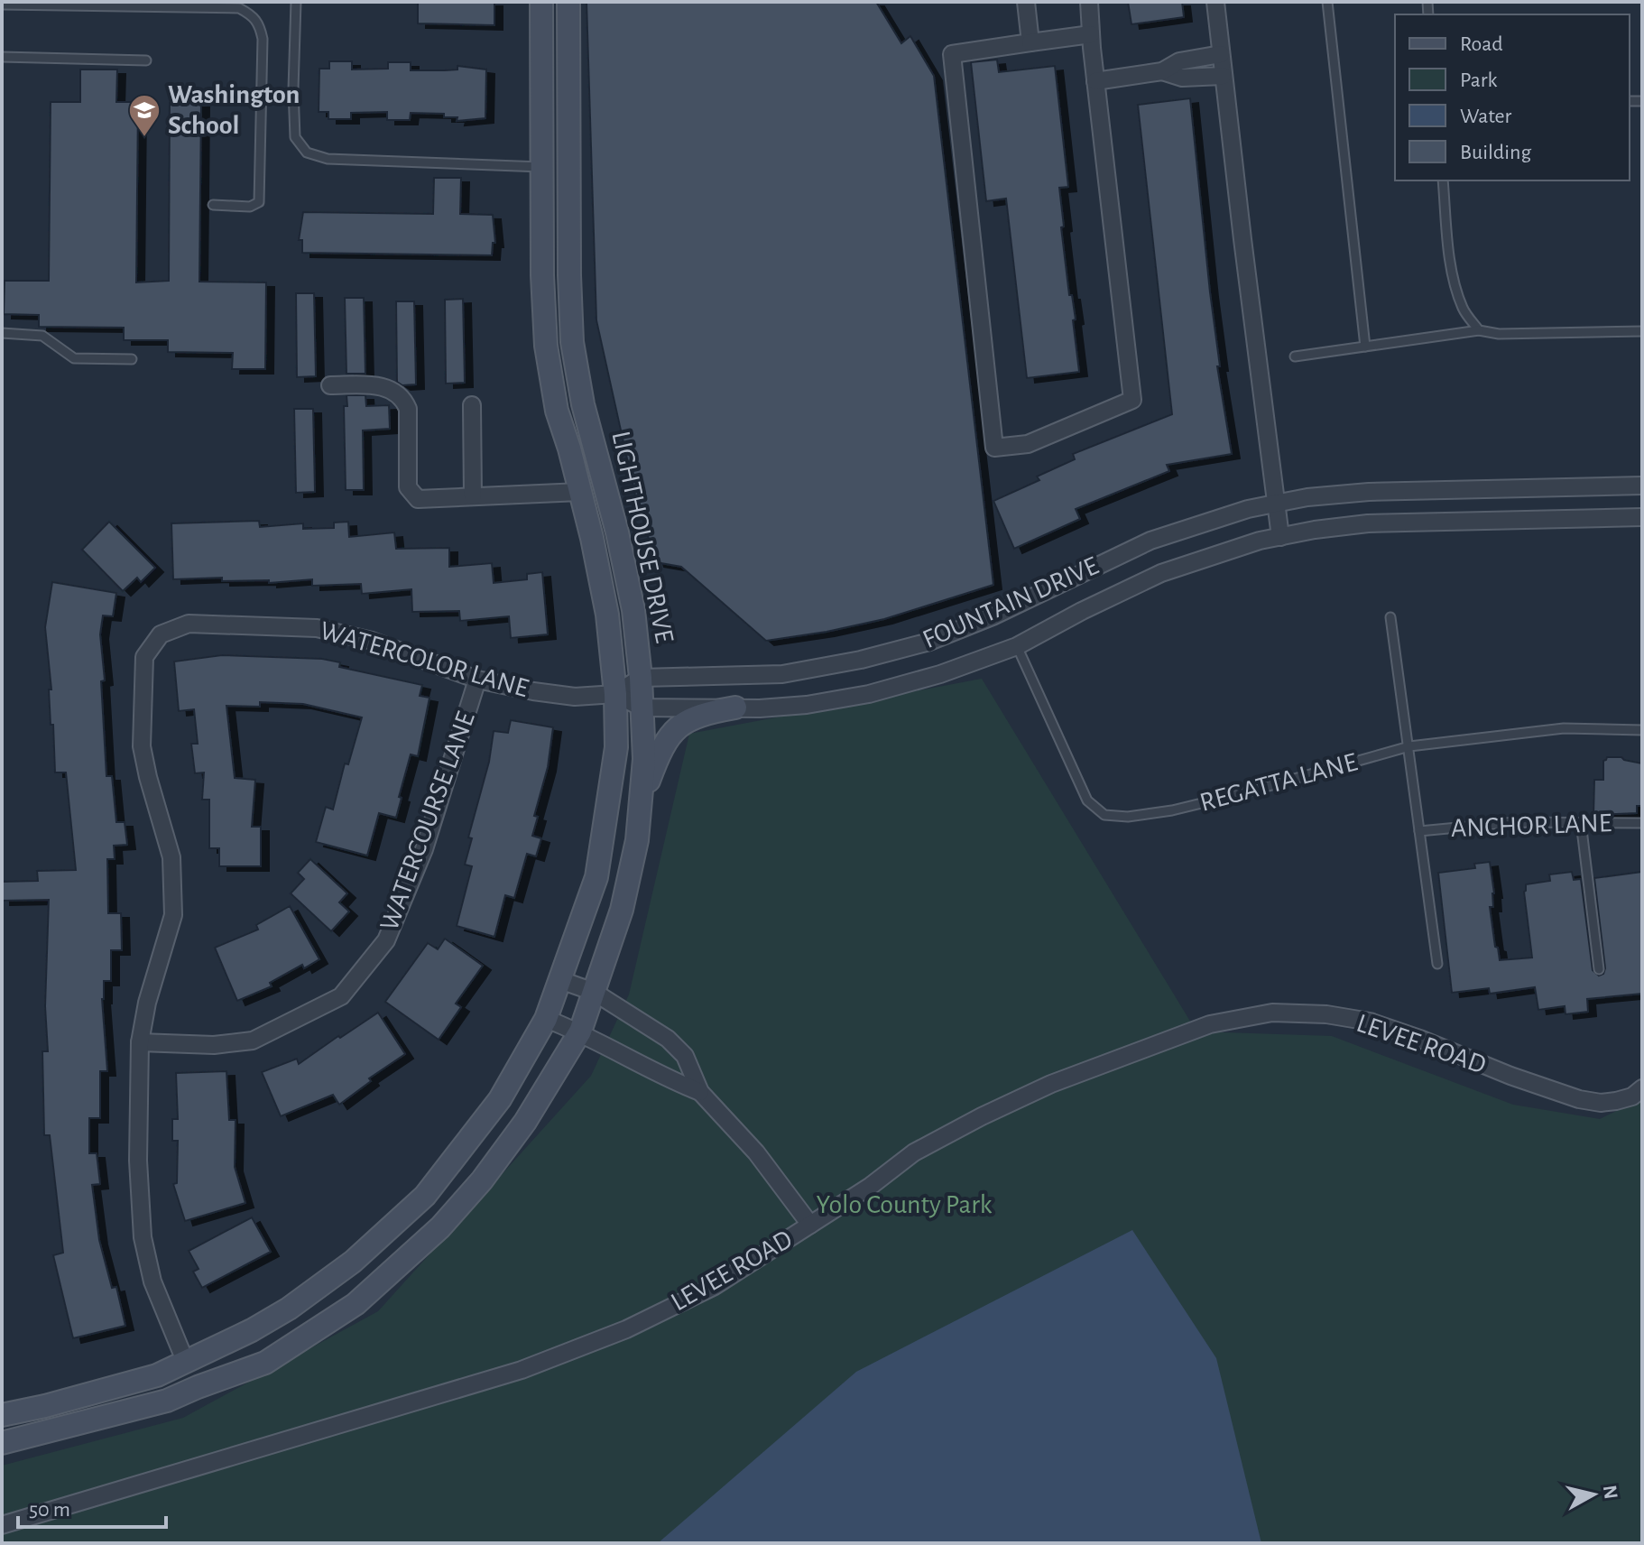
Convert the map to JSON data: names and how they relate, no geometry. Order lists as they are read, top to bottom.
{
  "streets": {
    "street": [
      "LIGHTHOUSE DRIVE",
      "FOUNTAIN DRIVE",
      "WATERCOLOR LANE",
      "WATERCOURSE LANE",
      "LEVEE ROAD"
    ],
    "lane": ["REGATTA LANE", "ANCHOR LANE"]
  },
  "crossings": [
    ["LIGHTHOUSE DRIVE", "FOUNTAIN DRIVE"],
    ["LIGHTHOUSE DRIVE", "WATERCOLOR LANE"],
    ["FOUNTAIN DRIVE", "WATERCOLOR LANE"],
    ["FOUNTAIN DRIVE", "REGATTA LANE"],
    ["WATERCOLOR LANE", "WATERCOURSE LANE"],
    ["REGATTA LANE", "ANCHOR LANE"]
  ],
  "parks": ["Yolo County Park"],
  "places": {
    "school or university": ["Washington School"]
  },
  "legend": [
    "Road",
    "Park",
    "Water",
    "Building"
  ],
  "scale_bar": "50 m",
  "north": "right"
}
